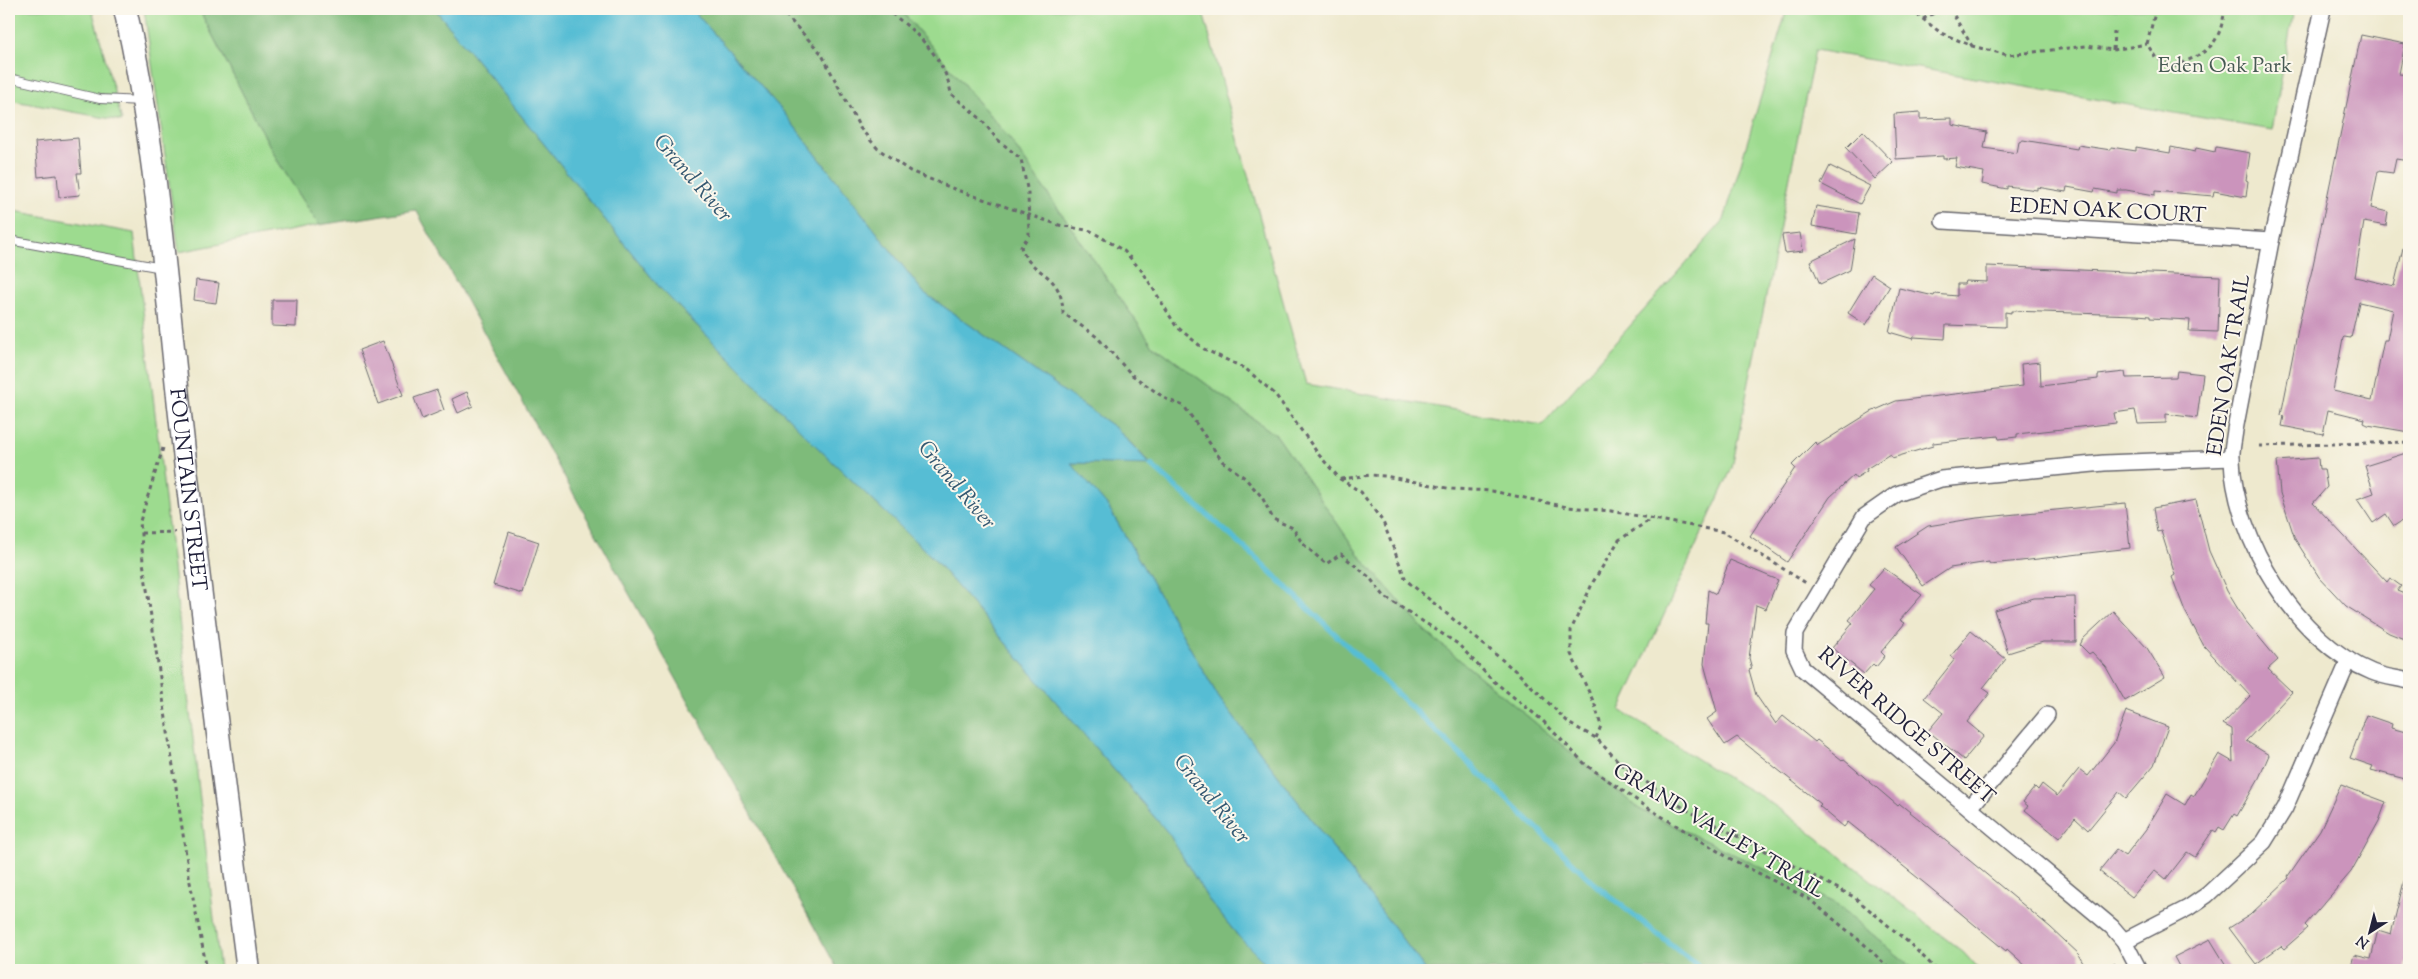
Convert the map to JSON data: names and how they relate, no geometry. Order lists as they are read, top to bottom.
{
  "streets": {
    "main road": ["FOUNTAIN STREET"],
    "street": ["EDEN OAK COURT", "EDEN OAK TRAIL", "RIVER RIDGE STREET"],
    "path": ["GRAND VALLEY TRAIL"]
  },
  "crossings": [
    ["EDEN OAK COURT", "EDEN OAK TRAIL"],
    ["EDEN OAK TRAIL", "RIVER RIDGE STREET"]
  ],
  "water": ["Grand River"],
  "parks": ["Eden Oak Park"],
  "north": "bottom left"
}
